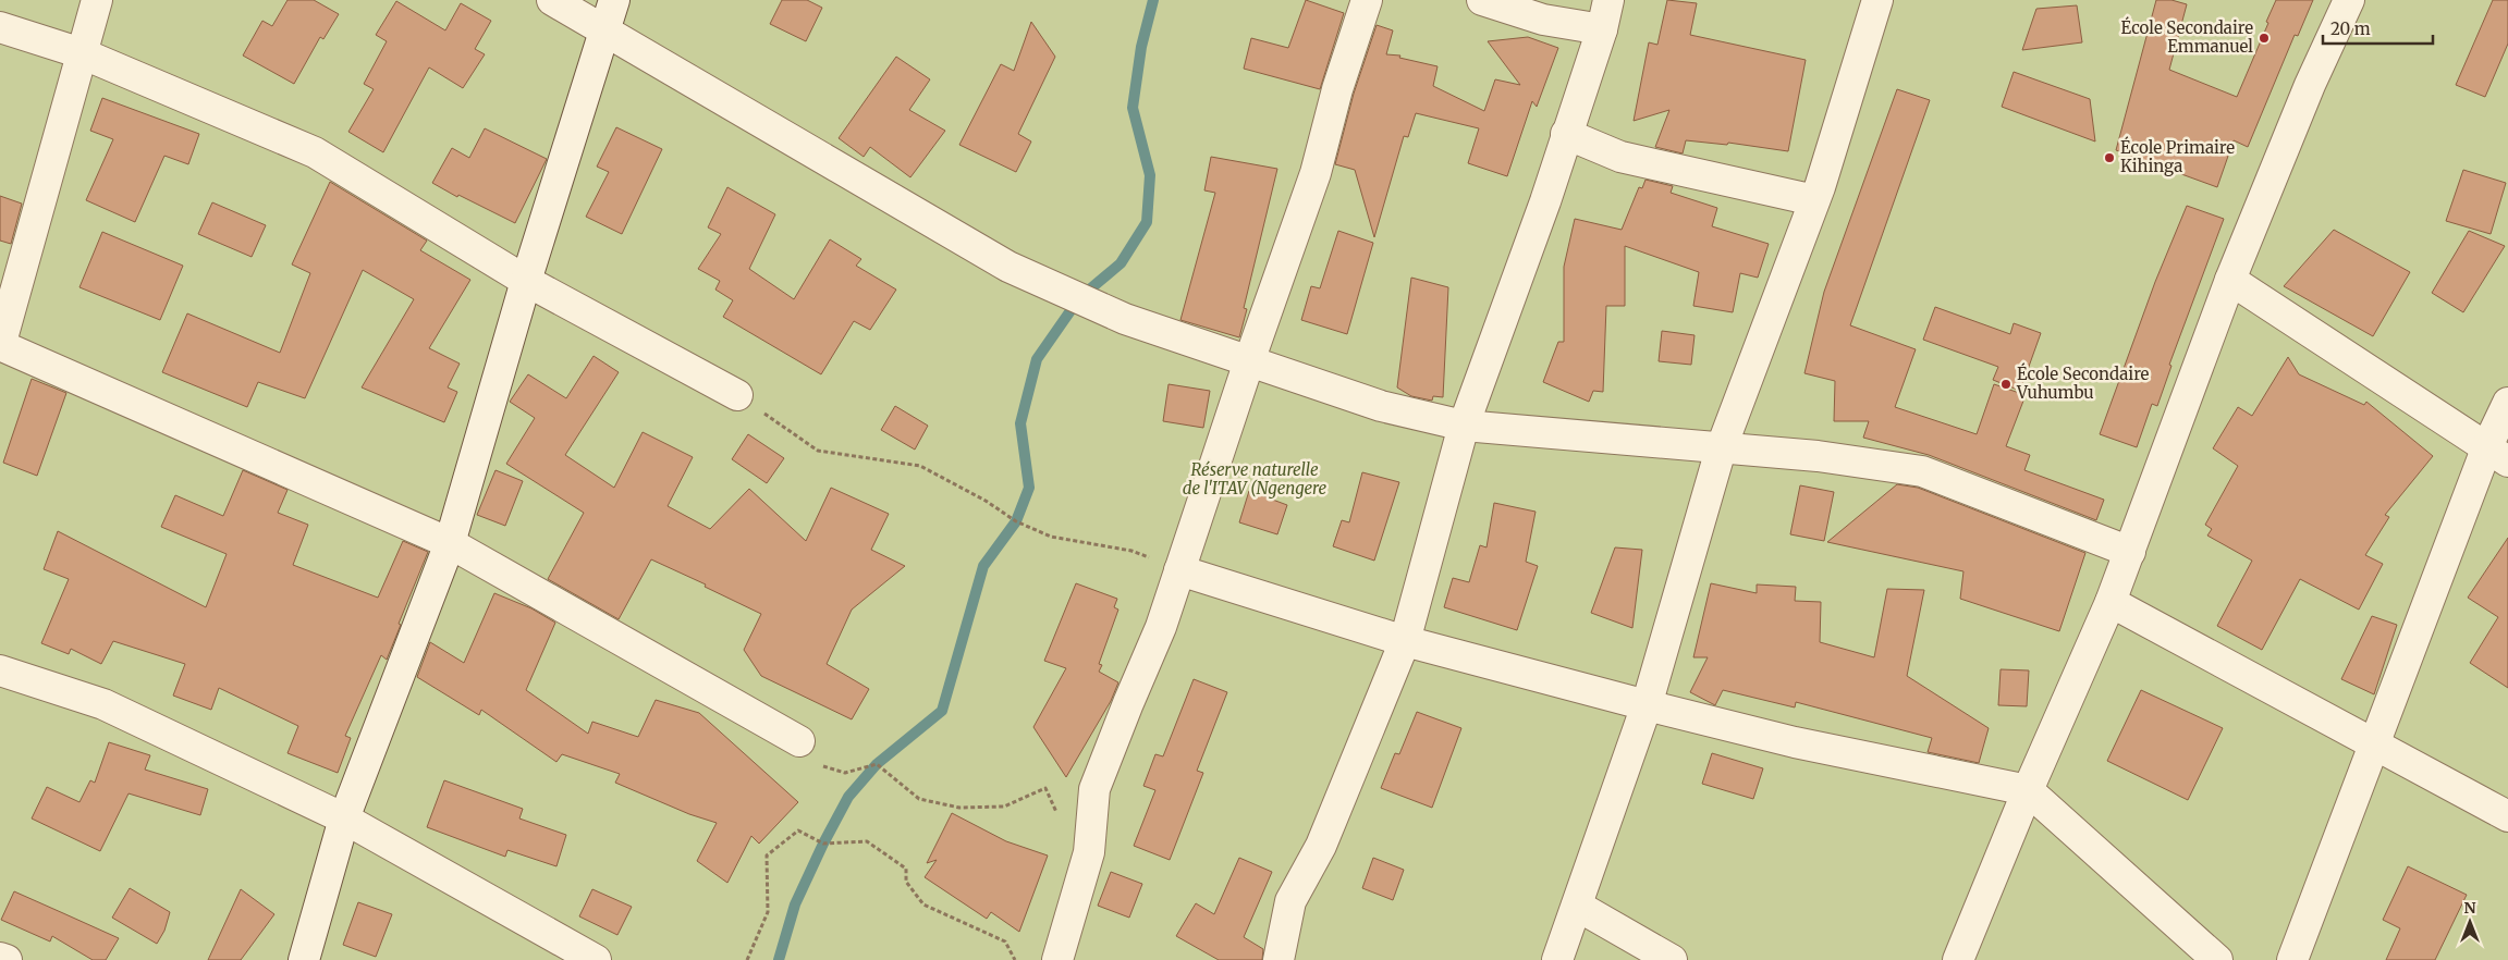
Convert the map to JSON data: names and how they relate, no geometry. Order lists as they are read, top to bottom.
{
  "parks": ["Réserve naturelle de l'ITAV (Ngengere"],
  "places": ["École Secondaire Emmanuel", "École Primaire Kihinga", "École Secondaire Vuhumbu"],
  "scale_bar": "20 m",
  "north": "top"
}
